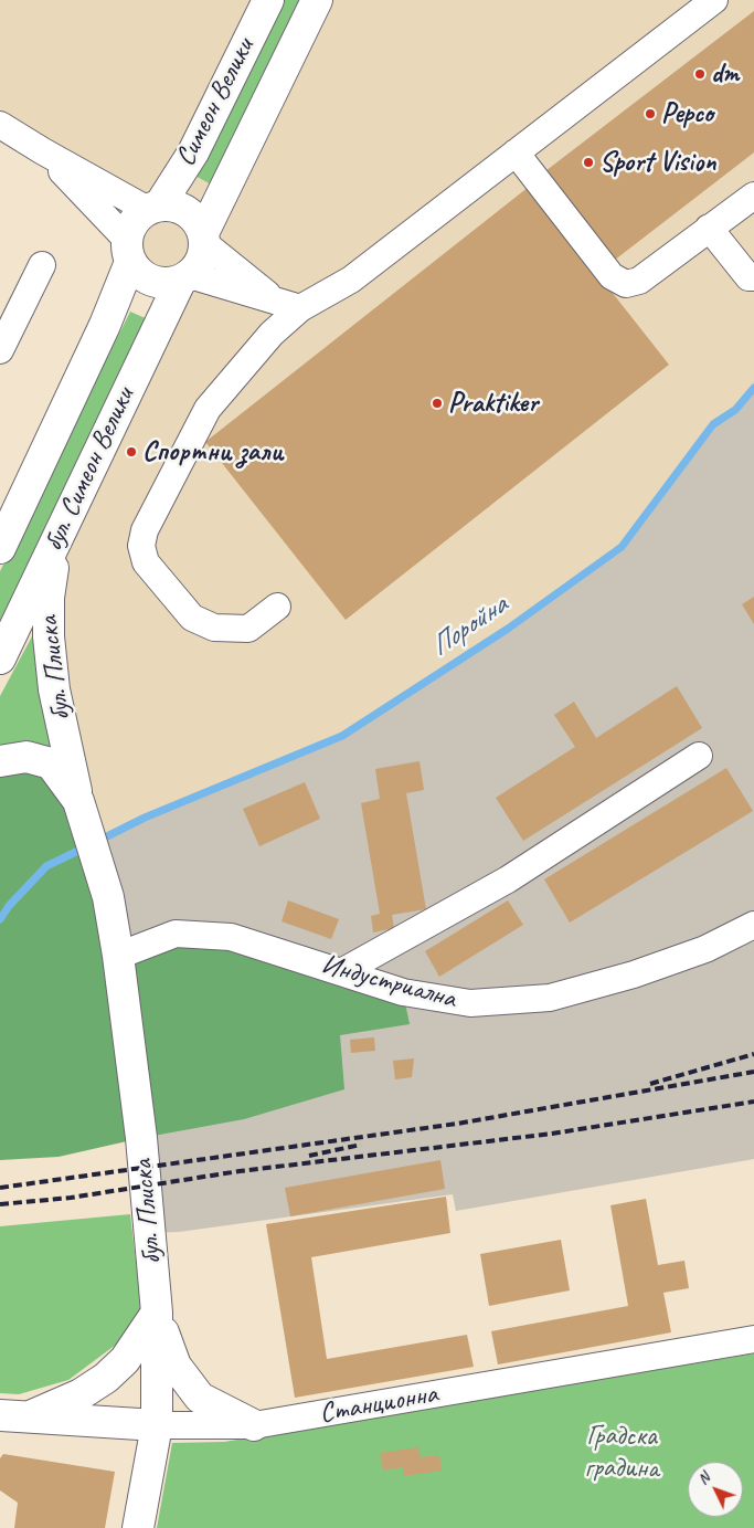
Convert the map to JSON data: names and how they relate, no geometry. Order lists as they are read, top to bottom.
{
  "streets": {
    "main road": [
      "Симеон Велики",
      "бул. Симеон Велики",
      "бул. Плиска",
      "Станционна"
    ],
    "street": ["Индустриална"]
  },
  "crossings": [
    ["Симеон Велики", "бул. Симеон Велики"],
    ["бул. Симеон Велики", "бул. Плиска"],
    ["бул. Плиска", "Индустриална"],
    ["бул. Плиска", "Станционна"]
  ],
  "water": ["Поройна"],
  "parks": ["Градска градина"],
  "places": [
    "dm",
    "Pepco",
    "Sport Vision",
    "Praktiker",
    "Спортни зали"
  ],
  "north": "top left"
}
